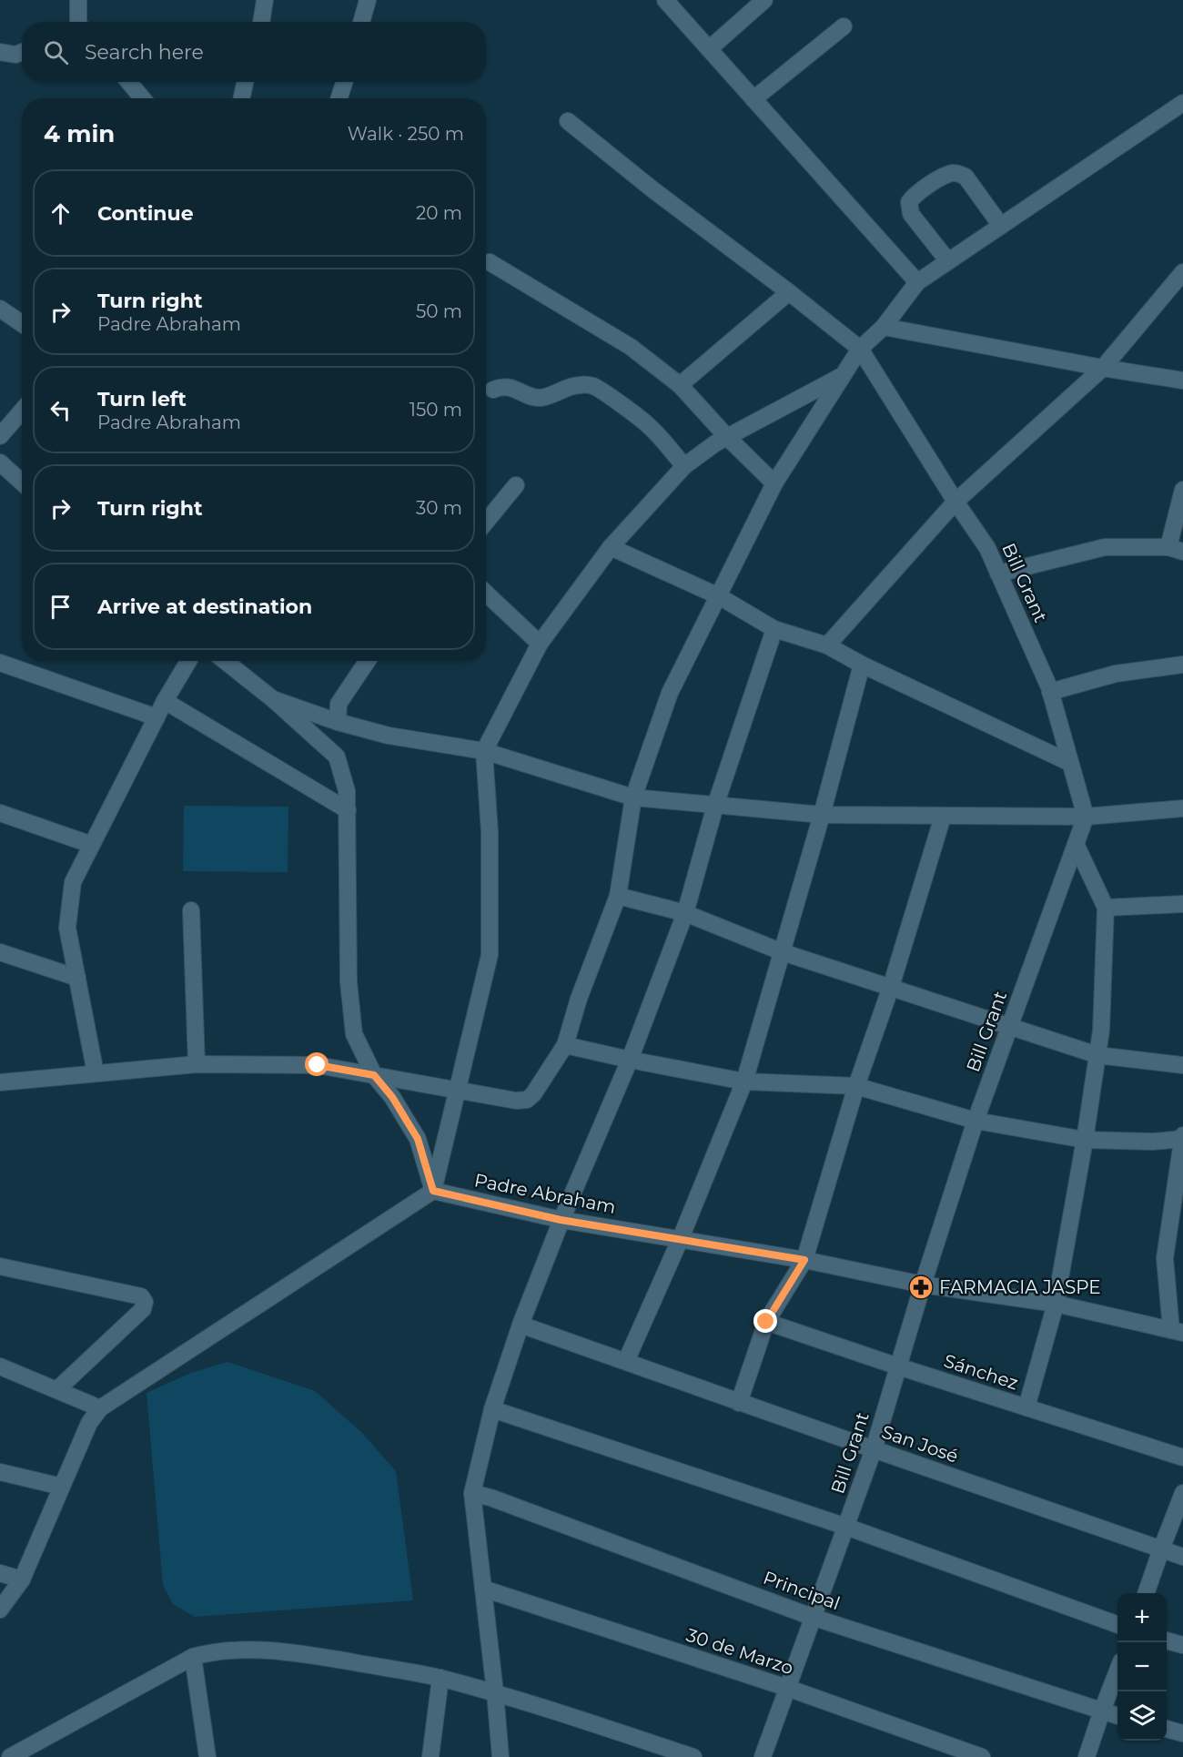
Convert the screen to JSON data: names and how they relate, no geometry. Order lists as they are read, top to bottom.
{
  "streets": {
    "street": [
      "Bill Grant",
      "Padre Abraham",
      "Sánchez",
      "San José",
      "Principal",
      "30 de Marzo"
    ]
  },
  "crossings": [
    ["Bill Grant", "Padre Abraham"],
    ["Bill Grant", "Sánchez"],
    ["Bill Grant", "San José"],
    ["Bill Grant", "Principal"],
    ["Bill Grant", "30 de Marzo"]
  ],
  "places": {
    "pharmacy": ["FARMACIA JASPE"]
  },
  "page": {
    "search": "Search here",
    "heading": ["4 min", "Walk · 250 m"],
    "list": [
      ["Continue", "20 m"],
      ["Turn right", "Padre Abraham", "50 m"],
      ["Turn left", "Padre Abraham", "150 m"],
      ["Turn right", "30 m"],
      "Arrive at destination"
    ],
    "map_buttons": ["+", "−"]
  }
}
